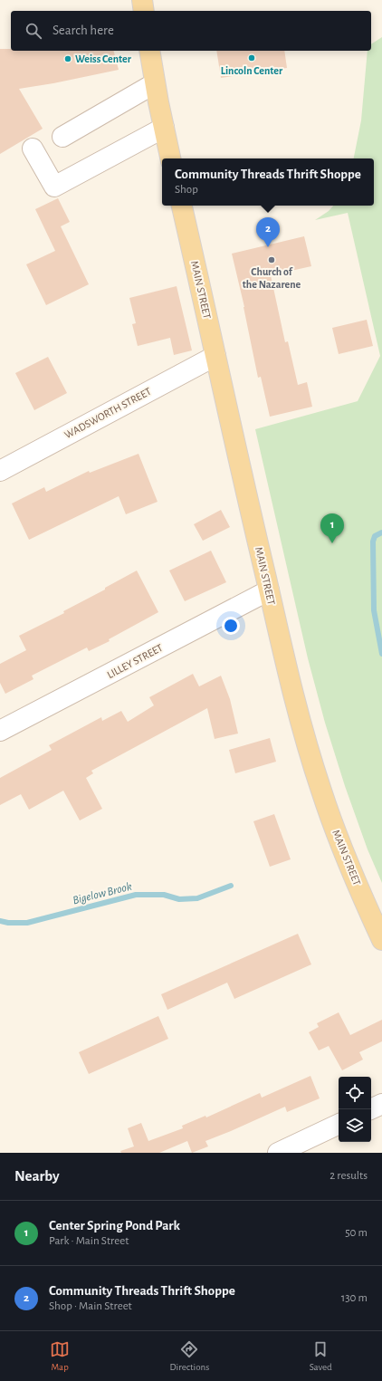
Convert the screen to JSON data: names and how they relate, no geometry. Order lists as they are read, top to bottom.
{
  "streets": {
    "main road": ["MAIN STREET"],
    "street": ["WADSWORTH STREET", "LILLEY STREET"]
  },
  "crossings": [
    ["MAIN STREET", "WADSWORTH STREET"],
    ["MAIN STREET", "LILLEY STREET"]
  ],
  "water": ["Bigelow Brook"],
  "places": ["Lincoln Center", "Weiss Center", "Church of the Nazarene"],
  "page": {
    "search": "Search here",
    "popup": ["Community Threads Thrift Shoppe", "Shop"],
    "pins": ["2", "1"],
    "heading": ["Nearby", "2 results"],
    "list": [
      {
        "mark": "1",
        "name": "Center Spring Pond Park",
        "note": "Park · Main Street",
        "value": "50 m"
      },
      {
        "mark": "2",
        "name": "Community Threads Thrift Shoppe",
        "note": "Shop · Main Street",
        "value": "130 m"
      }
    ],
    "nav": ["Map", "Directions", "Saved"]
  }
}
